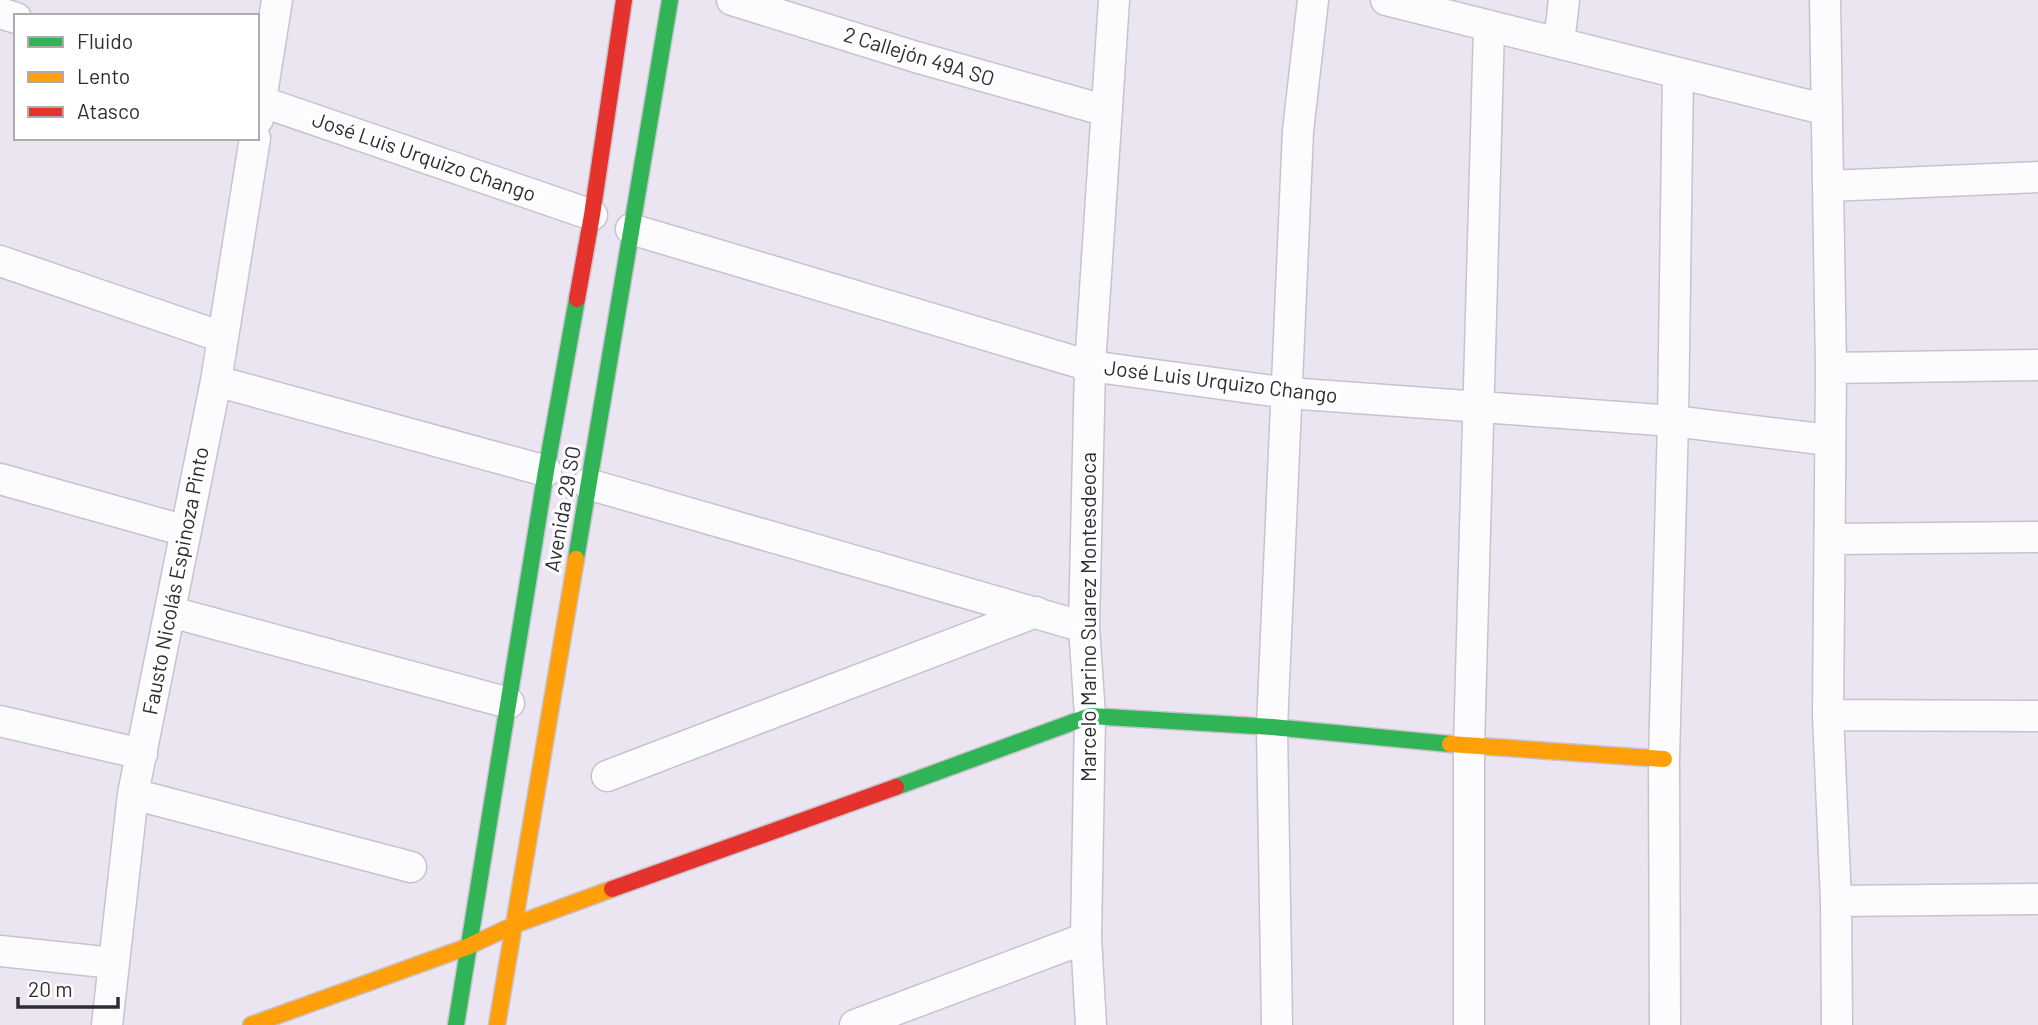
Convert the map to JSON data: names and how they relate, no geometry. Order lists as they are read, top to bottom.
{
  "streets": {
    "street": [
      "2 Callejón 49A SO",
      "José Luis Urquizo Chango",
      "Avenida 29 SO",
      "Fausto Nicolás Espinoza Pinto",
      "Marcelo Marino Suarez Montesdeoca"
    ]
  },
  "crossings": [
    ["2 Callejón 49A SO", "Marcelo Marino Suarez Montesdeoca"],
    ["José Luis Urquizo Chango", "Avenida 29 SO"],
    ["José Luis Urquizo Chango", "Marcelo Marino Suarez Montesdeoca"]
  ],
  "legend": ["Fluido", "Lento", "Atasco"],
  "scale_bar": "20 m"
}
